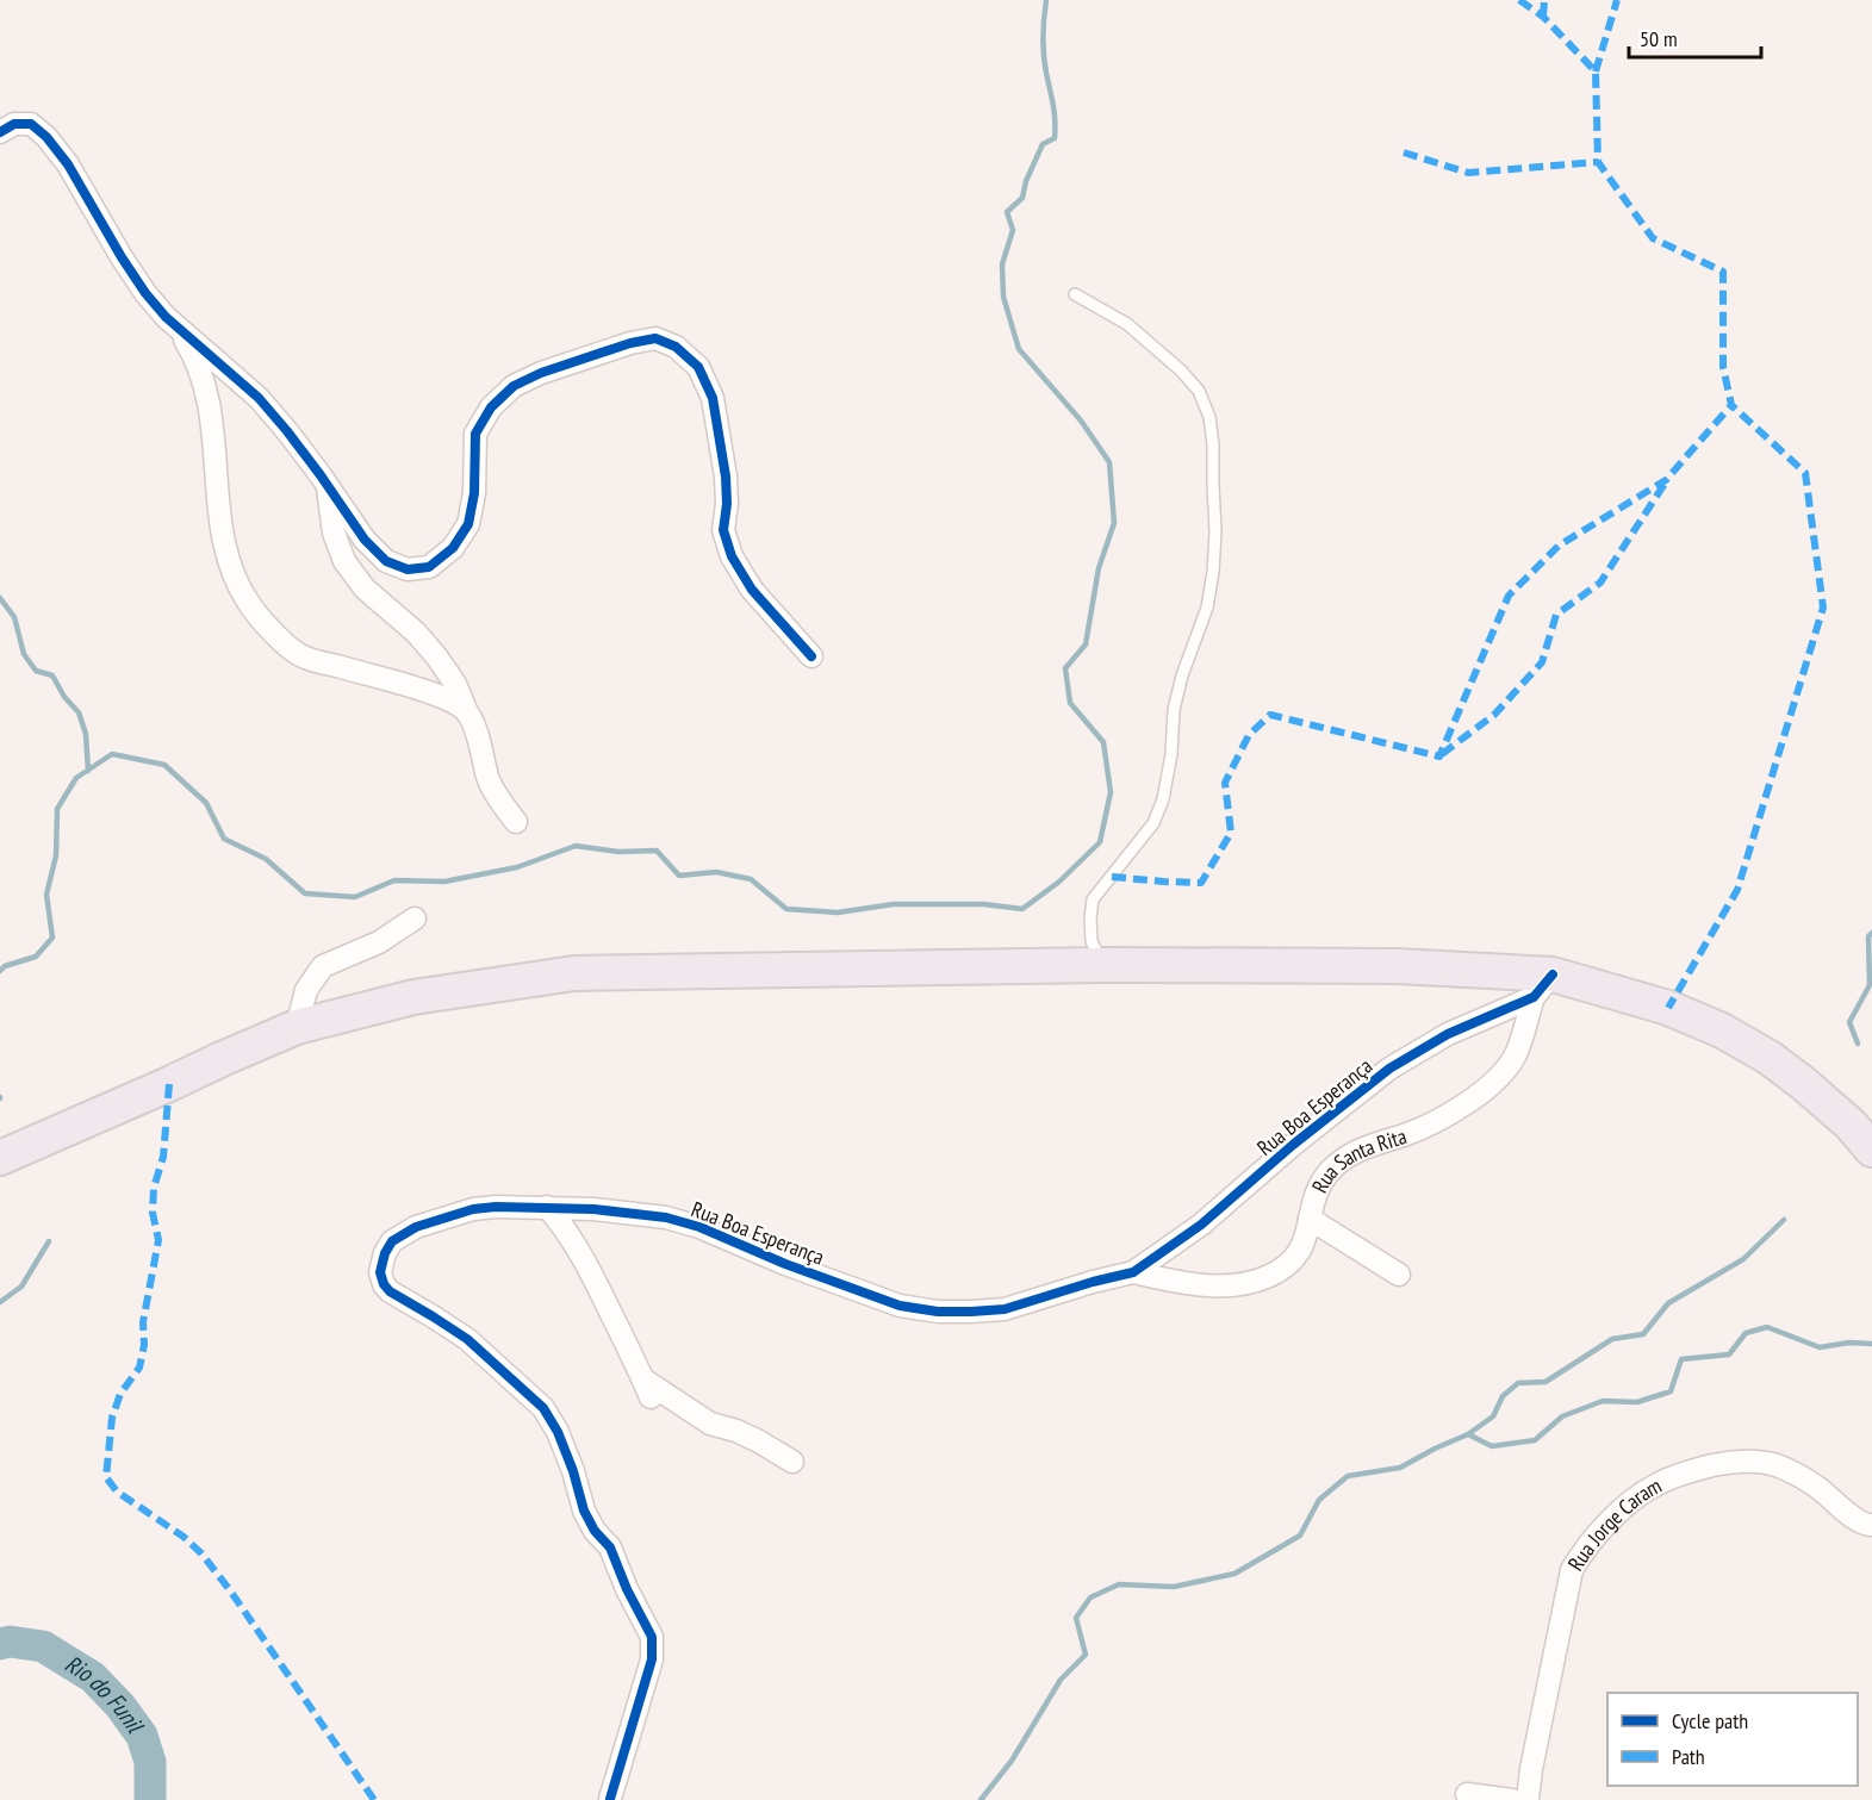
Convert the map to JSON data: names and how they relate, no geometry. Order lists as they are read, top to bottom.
{
  "streets": {
    "street": ["Rua Boa Esperança", "Rua Santa Rita", "Rua Jorge Caram"]
  },
  "crossings": [
    ["Rua Boa Esperança", "Rua Santa Rita"]
  ],
  "water": ["Rio do Funil"],
  "legend": ["Cycle path", "Path"],
  "scale_bar": "50 m"
}
